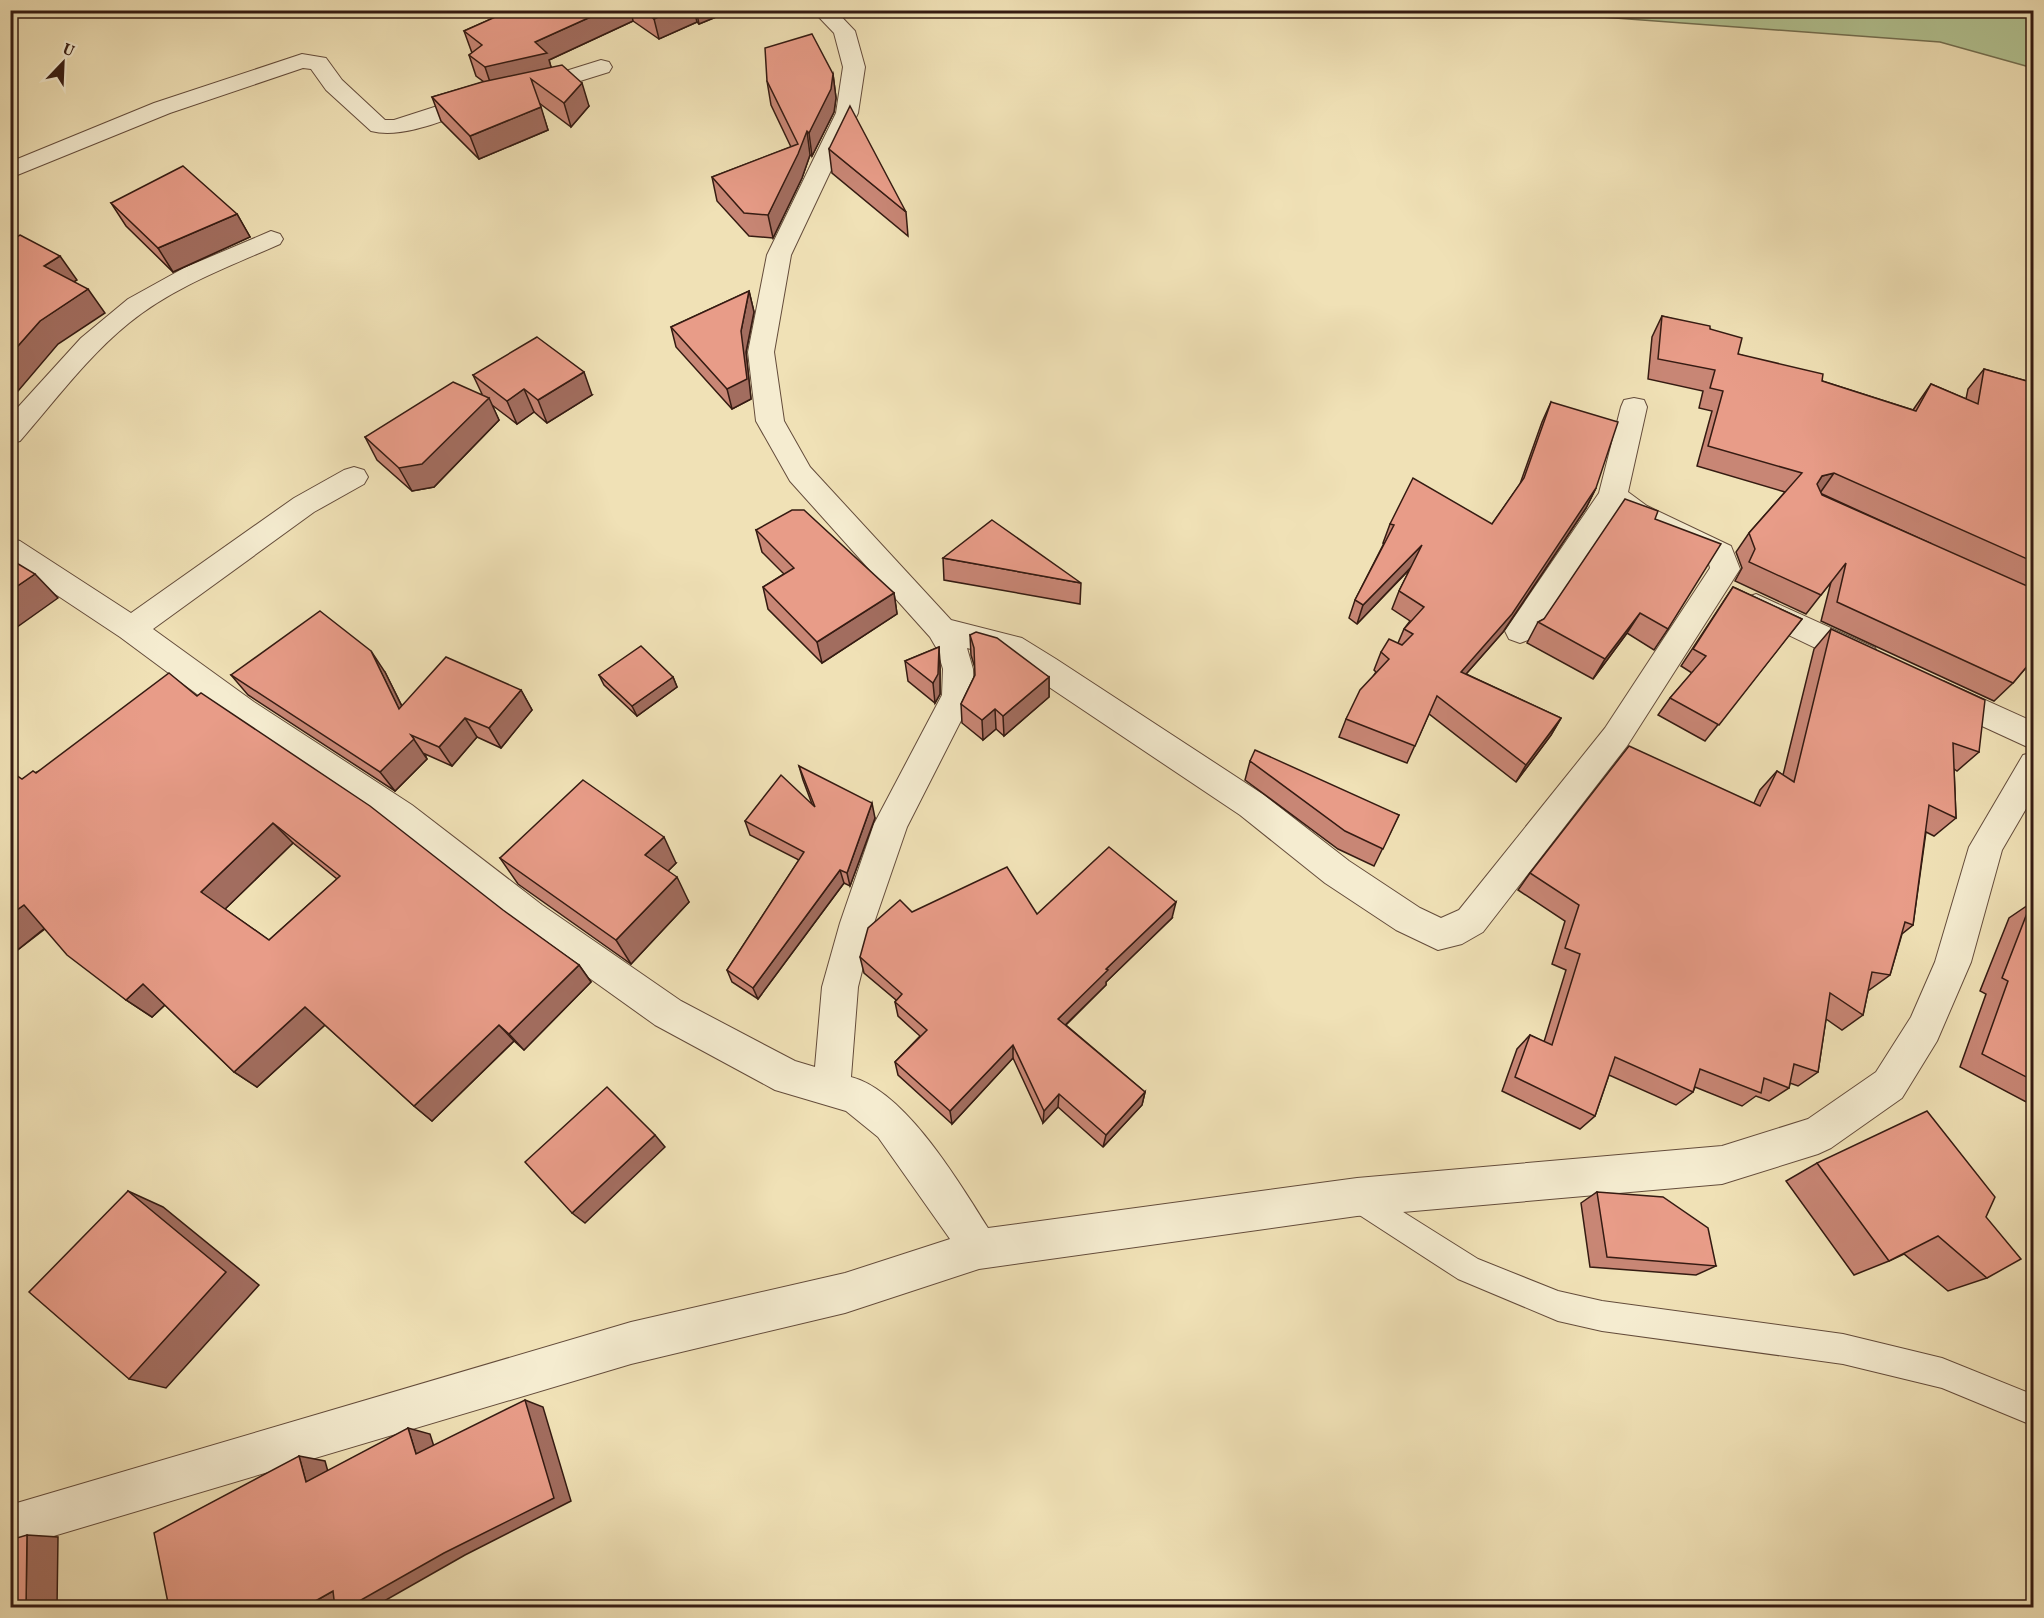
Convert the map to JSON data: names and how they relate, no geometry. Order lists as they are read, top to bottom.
{
  "north": "top right"
}
